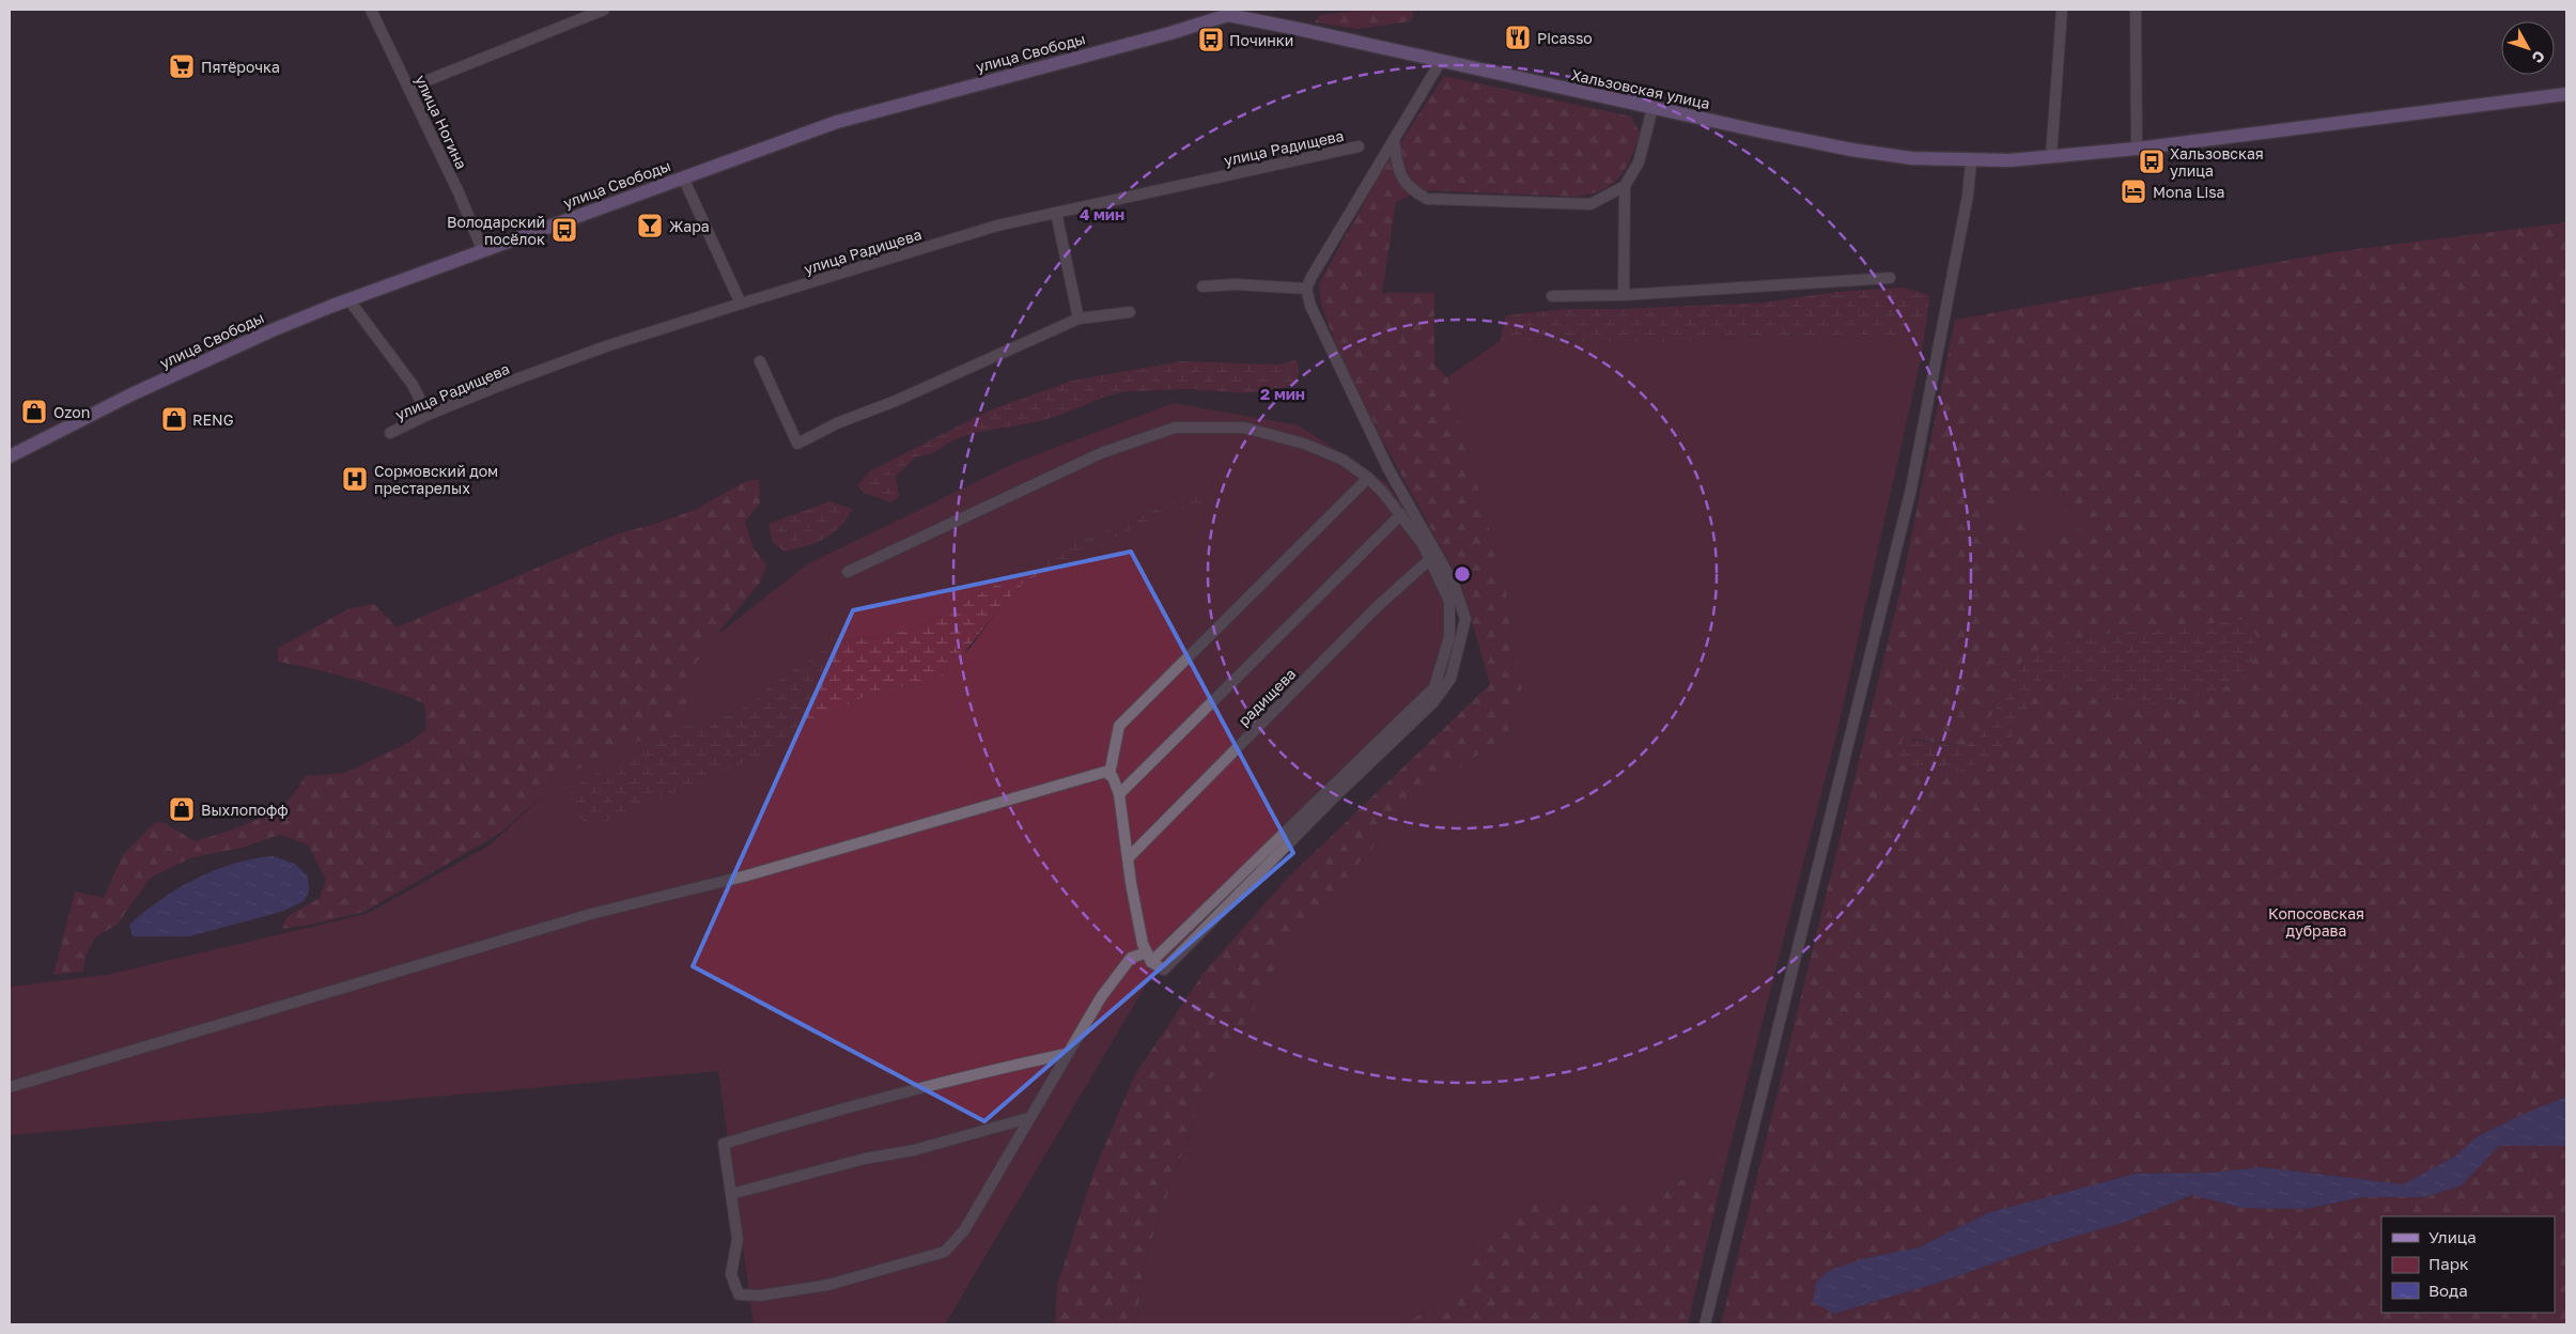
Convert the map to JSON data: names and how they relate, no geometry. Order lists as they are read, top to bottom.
{
  "streets": {
    "main road": ["улица Свободы", "Хальзовская улица"],
    "street": ["улица Ногина", "улица Радищева", "радищева"]
  },
  "crossings": [
    ["улица Свободы", "Хальзовская улица"],
    ["улица Свободы", "улица Ногина"]
  ],
  "parks": ["Копосовская дубрава"],
  "places": {
    "restaurant": ["Picasso"],
    "bus stop": ["Починки", "Хальзовская улица", "Володарский посёлок"],
    "supermarket": ["Пятёрочка"],
    "hotel": ["Mona Lisa"],
    "bar": ["Жара"],
    "shop": ["Ozon", "RENG", "Выхлопофф"],
    "hospital": ["Сормовский дом престарелых"]
  },
  "legend": ["Улица", "Парк", "Вода"],
  "north": "bottom right",
  "rings": ["4 мин", "2 мин"]
}
